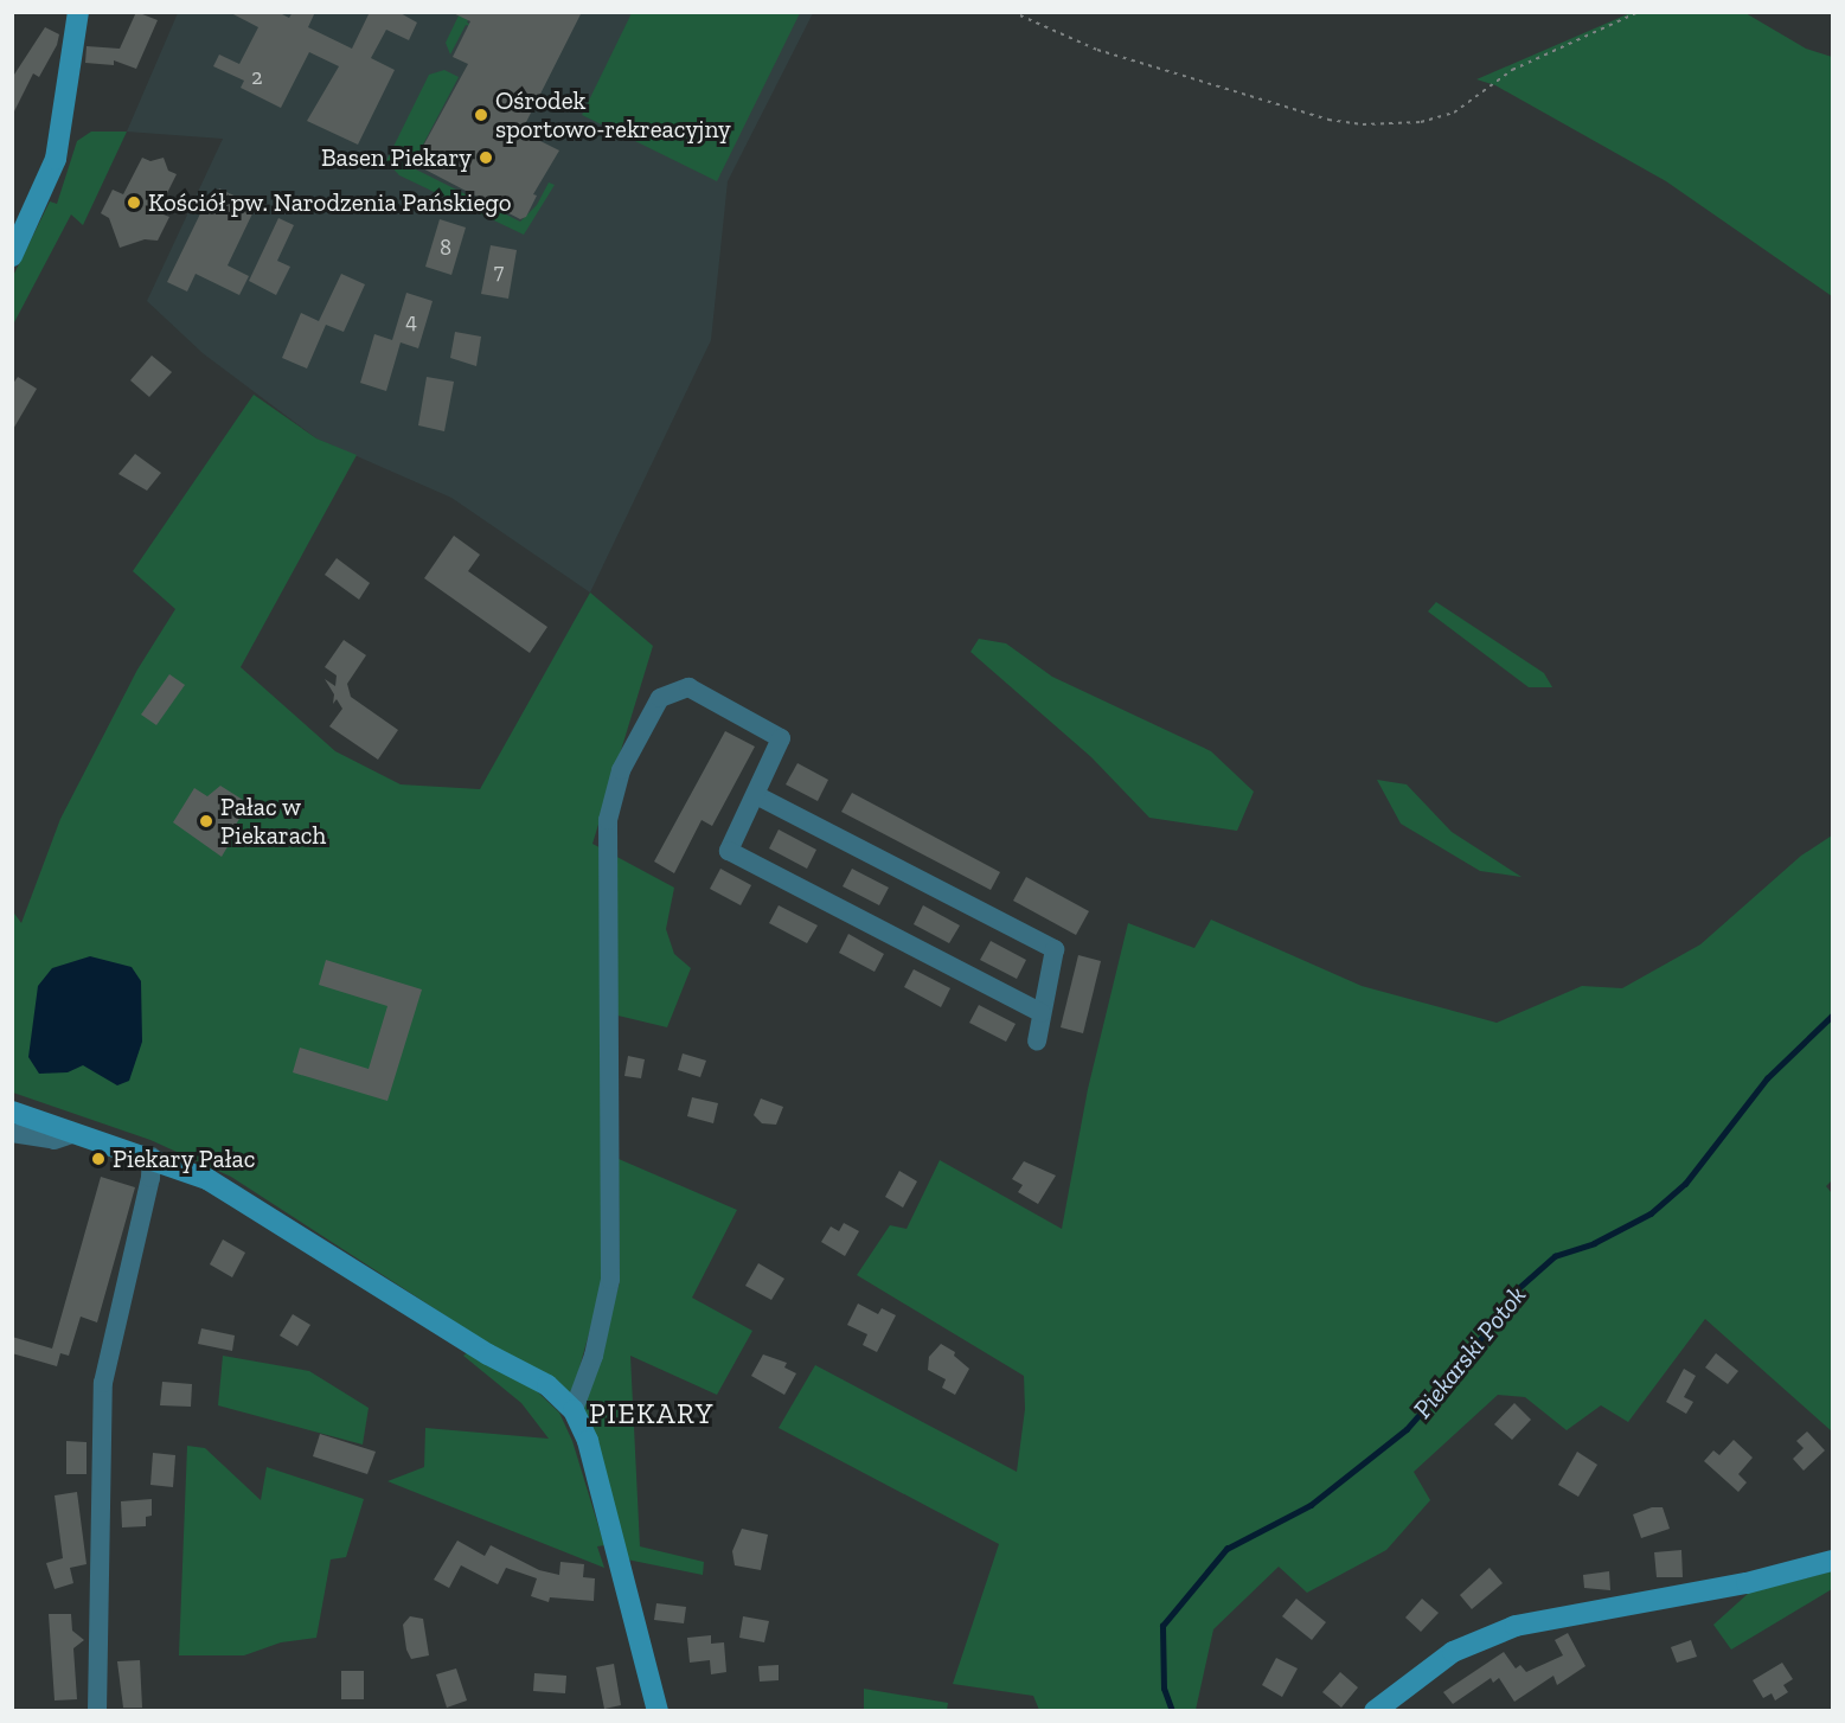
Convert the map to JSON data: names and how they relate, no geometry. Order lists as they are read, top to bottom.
{
  "districts": ["PIEKARY"],
  "water": ["Piekarski Potok"],
  "places": [
    "Ośrodek sportowo-rekreacyjny",
    "Basen Piekary",
    "Kościół pw. Narodzenia Pańskiego",
    "Pałac w Piekarach",
    "Piekary Pałac"
  ],
  "house_numbers": [
    "2",
    "8",
    "7",
    "4"
  ]
}
